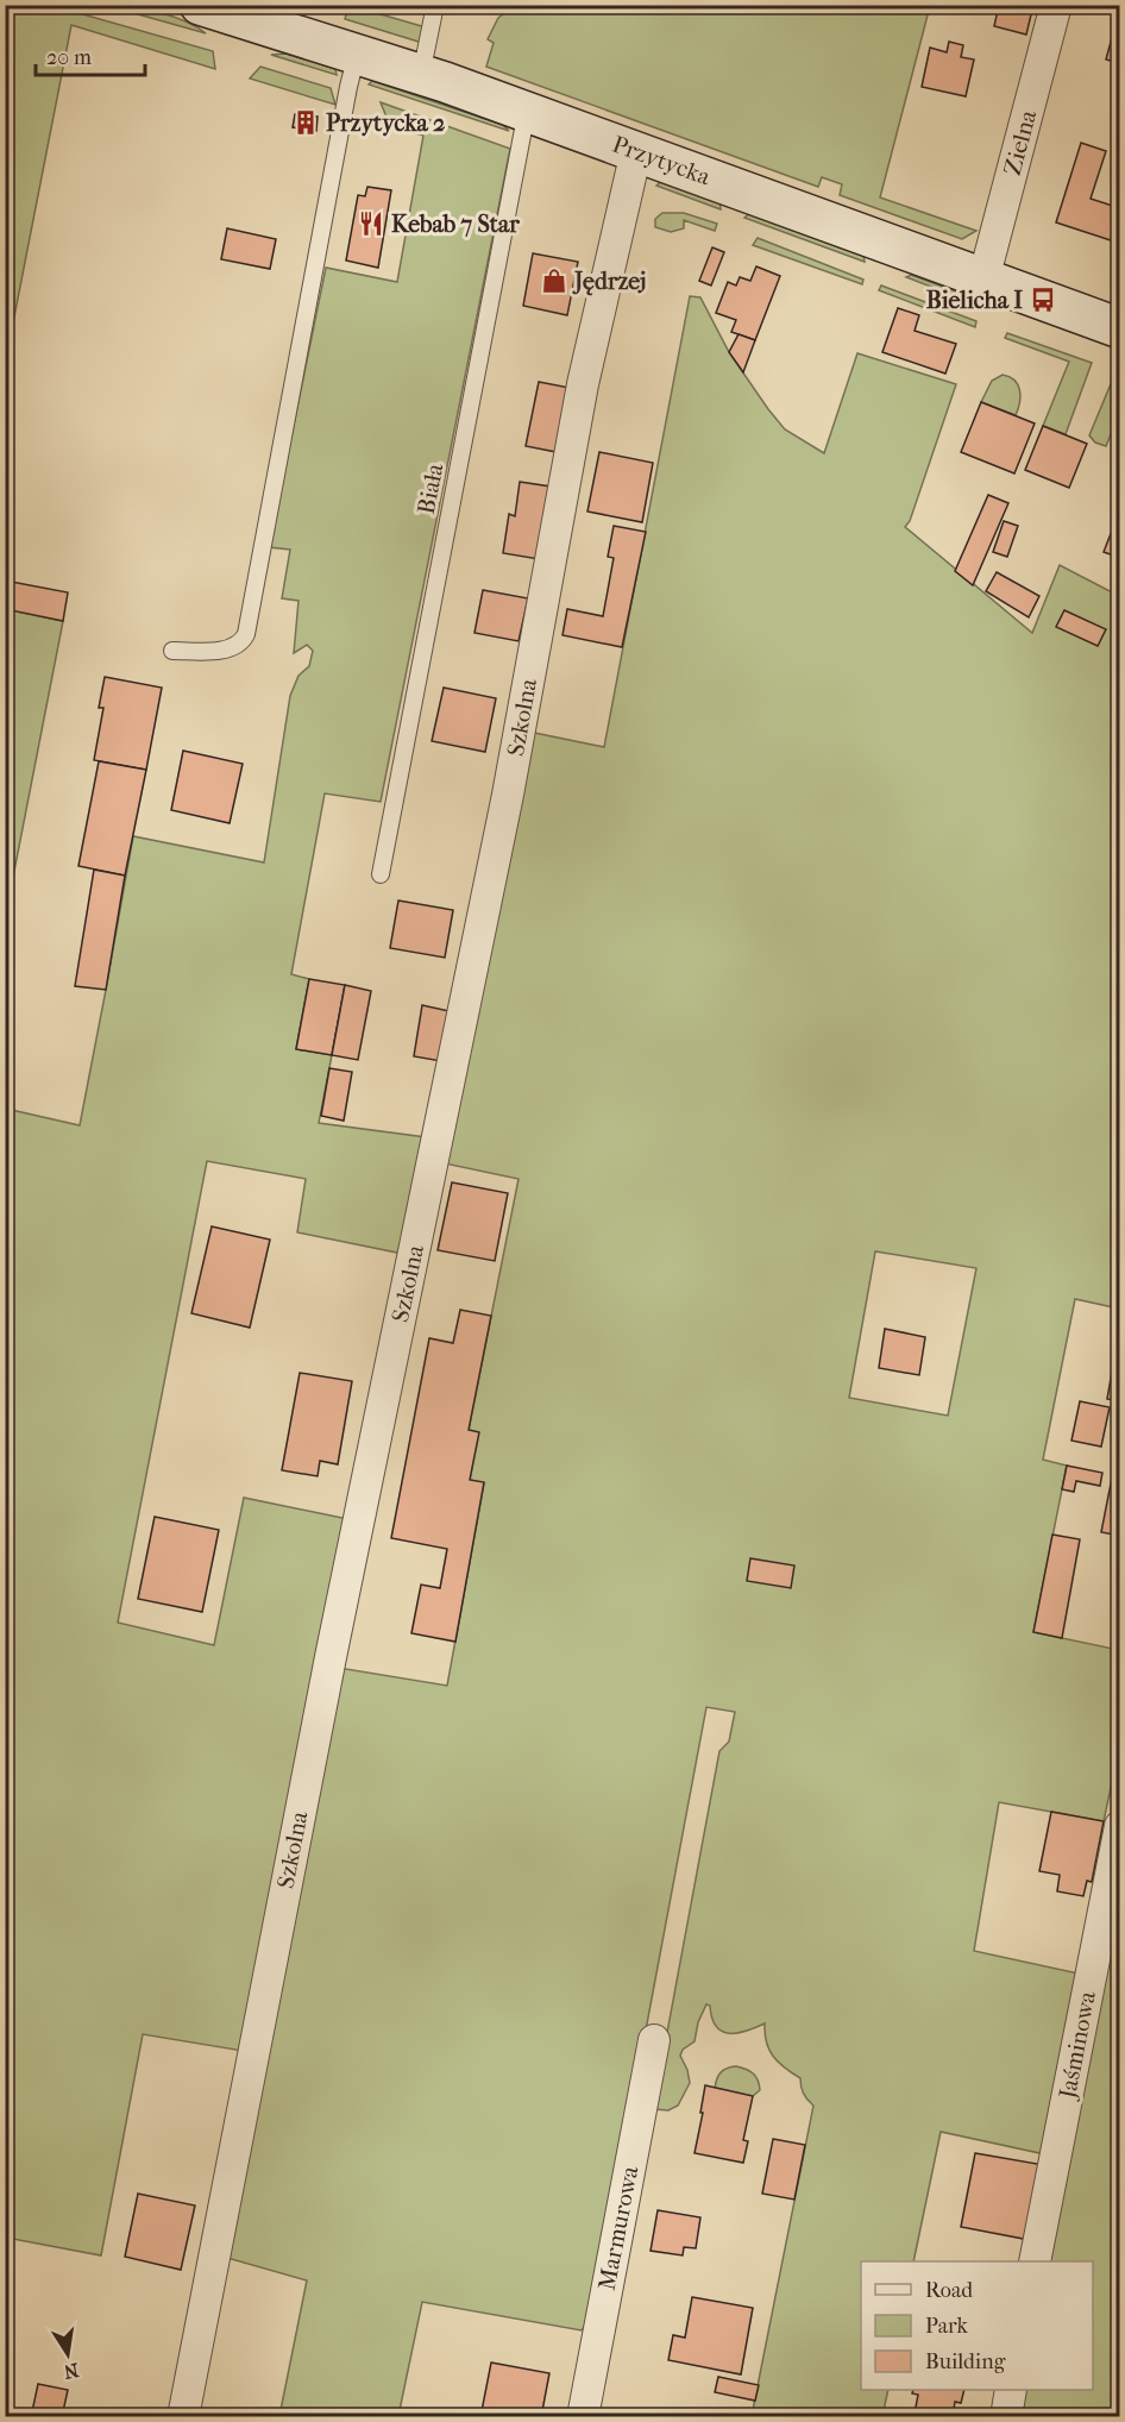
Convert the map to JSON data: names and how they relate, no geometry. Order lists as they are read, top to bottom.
{
  "streets": {
    "main road": ["Przytycka"],
    "street": [
      "Zielna",
      "Szkolna",
      "Jaśminowa",
      "Marmurowa"
    ],
    "lane": ["Biała"]
  },
  "crossings": [
    ["Zielna", "Przytycka"],
    ["Przytycka", "Biała"],
    ["Przytycka", "Szkolna"]
  ],
  "places": {
    "building": ["Przytycka 2"],
    "restaurant": ["Kebab 7 Star"],
    "shop": ["Jędrzej"],
    "bus stop": ["Bielicha I"]
  },
  "legend": ["Road", "Park", "Building"],
  "scale_bar": "20 m",
  "north": "bottom"
}
